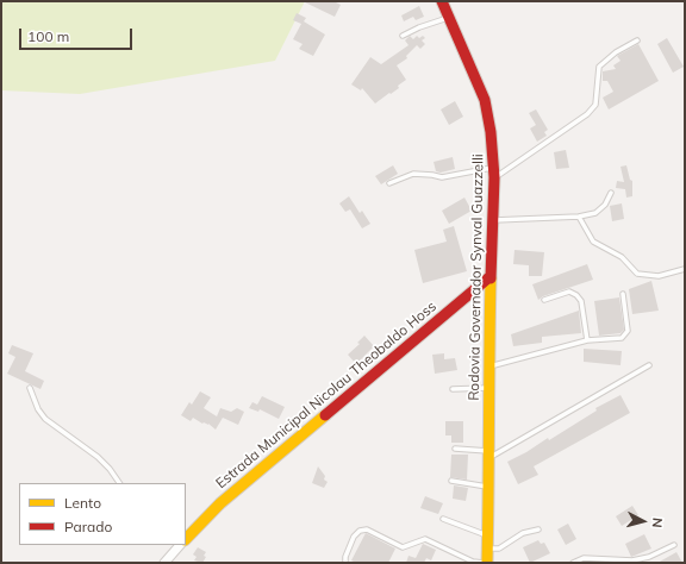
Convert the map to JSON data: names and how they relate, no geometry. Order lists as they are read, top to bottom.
{
  "streets": {
    "main road": ["Rodovia Governador Synval Guazzelli", "Estrada Municipal Nicolau Theobaldo Hoss"]
  },
  "crossings": [
    ["Rodovia Governador Synval Guazzelli", "Estrada Municipal Nicolau Theobaldo Hoss"]
  ],
  "legend": ["Lento", "Parado"],
  "scale_bar": "100 m",
  "north": "right"
}
